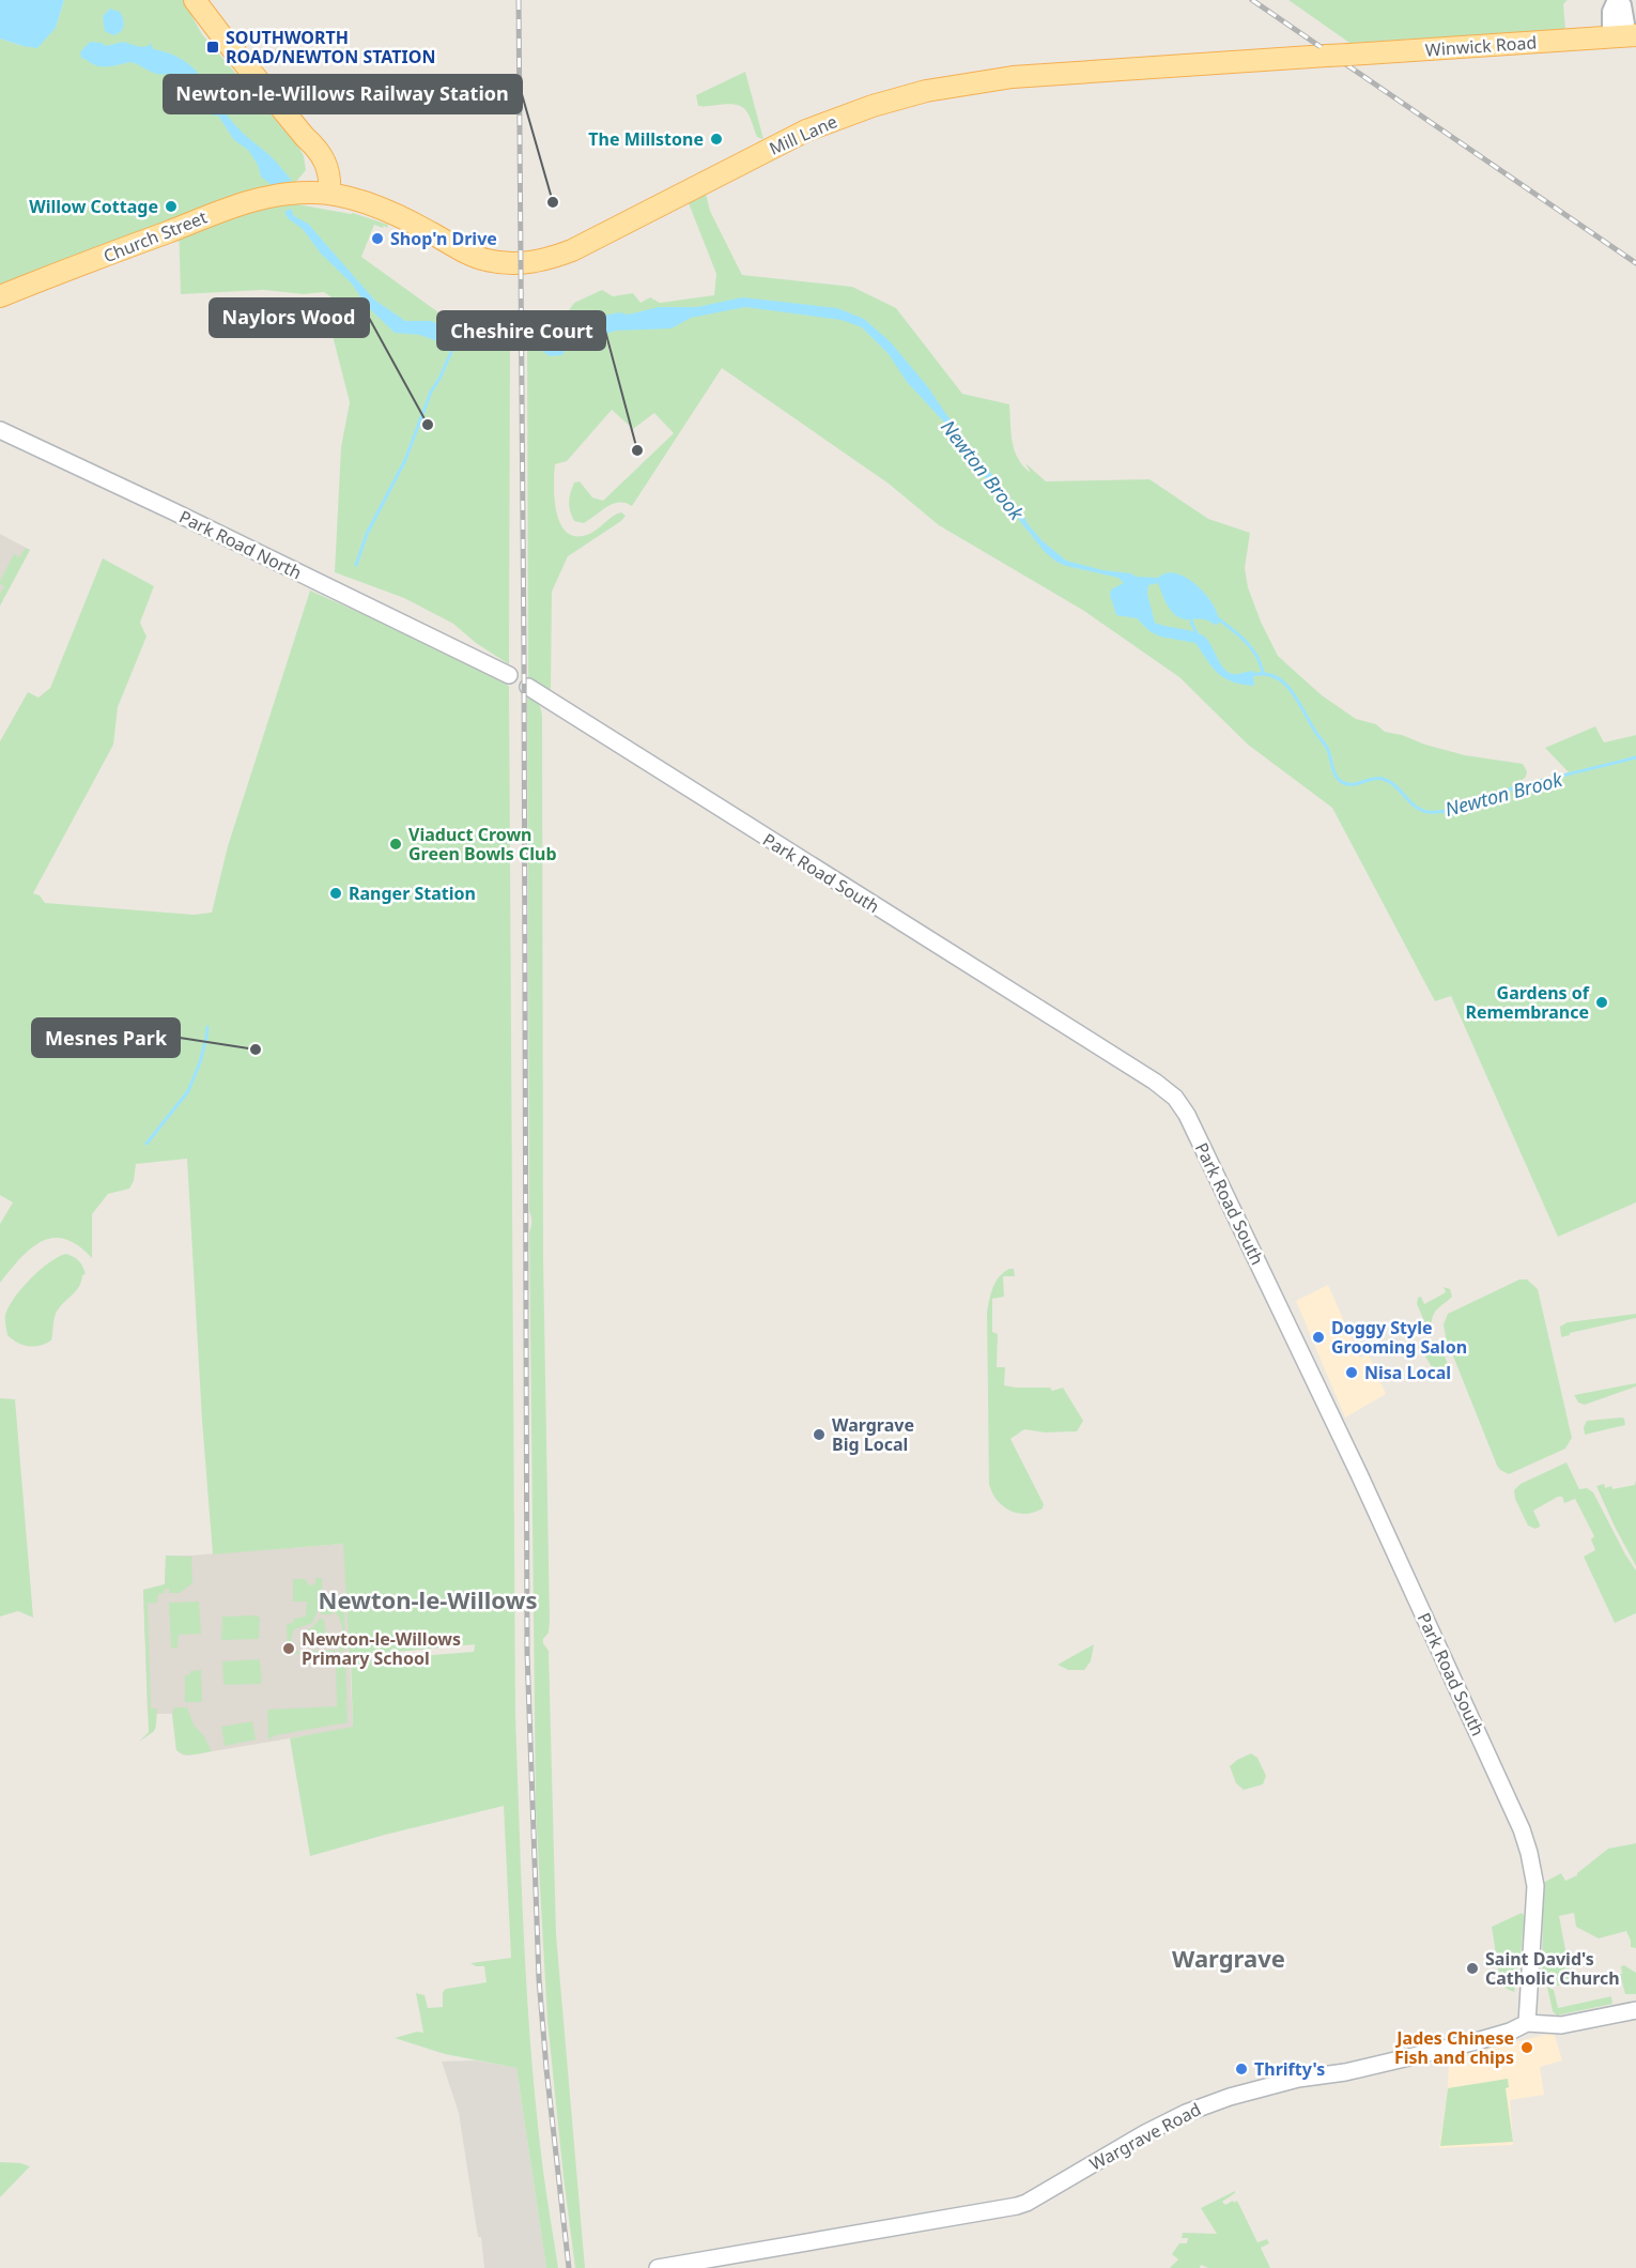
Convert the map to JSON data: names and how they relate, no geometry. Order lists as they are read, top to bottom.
{
  "streets": {
    "main road": ["Winwick Road", "Mill Lane", "Church Street"],
    "street": ["Park Road North", "Park Road South", "Wargrave Road"]
  },
  "crossings": [
    ["Winwick Road", "Mill Lane"],
    ["Mill Lane", "Church Street"],
    ["Park Road South", "Wargrave Road"]
  ],
  "districts": ["Newton-le-Willows", "Wargrave"],
  "water": ["Newton Brook"],
  "places": {
    "transit": ["SOUTHWORTH ROAD/NEWTON STATION"],
    "other": [
      "The Millstone",
      "Newton-le-Willows Railway Station",
      "Willow Cottage",
      "Shop'n Drive",
      "Naylors Wood",
      "Cheshire Court",
      "Viaduct Crown Green Bowls Club",
      "Ranger Station",
      "Gardens of Remembrance",
      "Mesnes Park",
      "Doggy Style Grooming Salon",
      "Nisa Local",
      "Wargrave Big Local",
      "Newton-le-Willows Primary School",
      "Saint David's Catholic Church",
      "Jades Chinese Fish and chips",
      "Thrifty's"
    ]
  }
}
